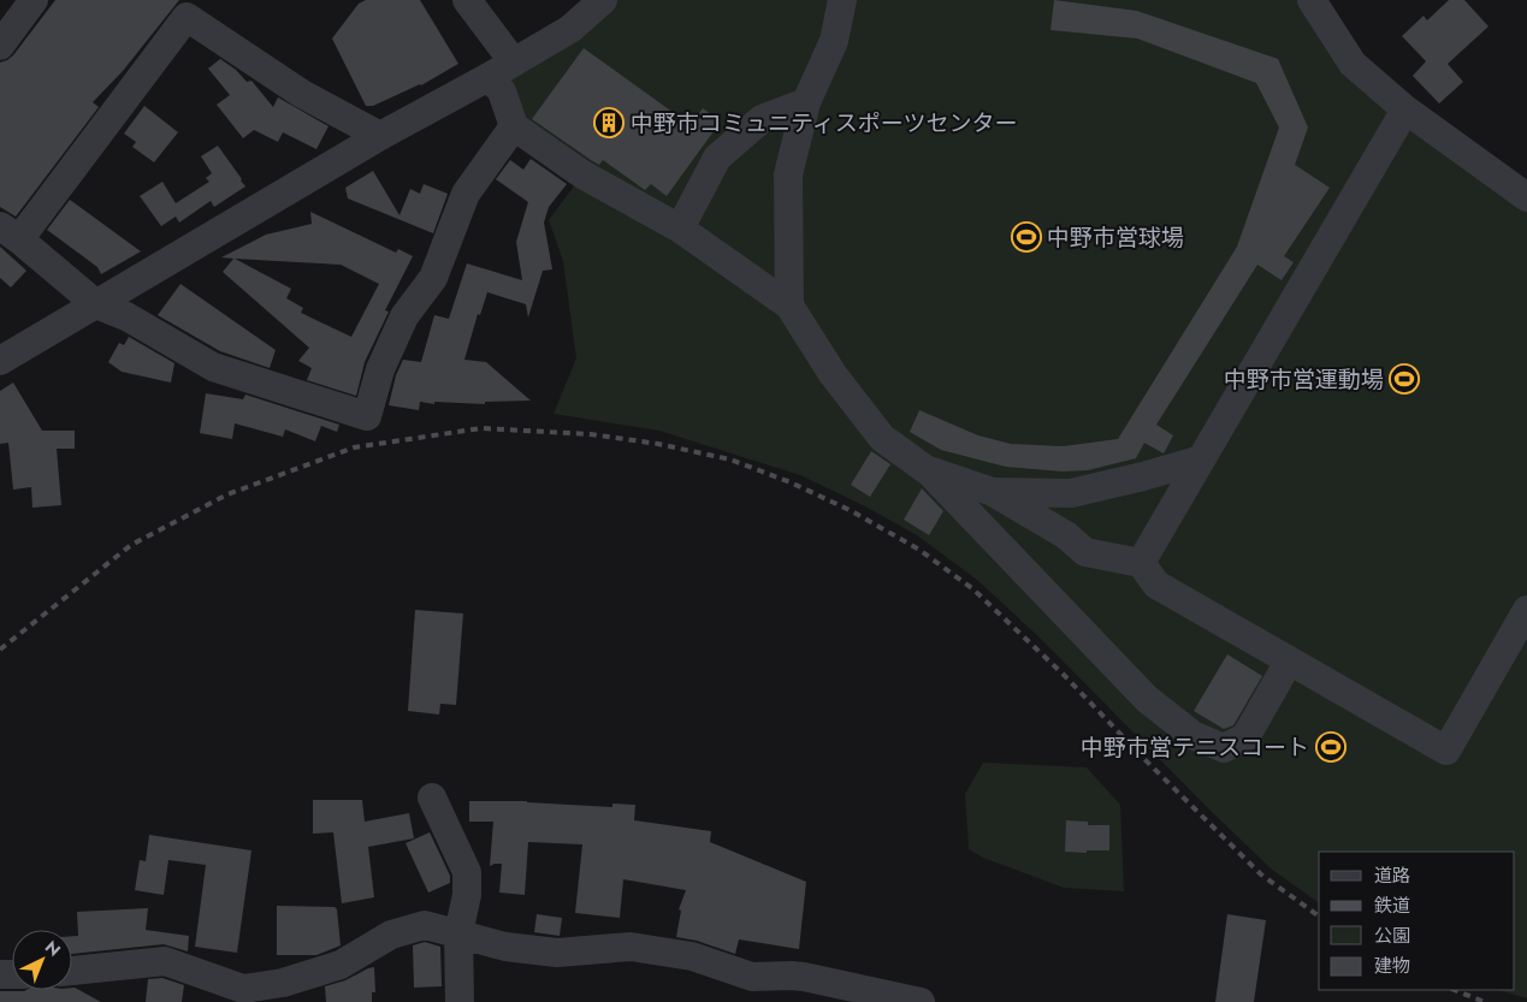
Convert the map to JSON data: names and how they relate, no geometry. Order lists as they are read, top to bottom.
{
  "places": {
    "building": ["中野市コミュニティスポーツセンター"],
    "sports": ["中野市営球場", "中野市営運動場", "中野市営テニスコート"]
  },
  "legend": [
    "道路",
    "鉄道",
    "公園",
    "建物"
  ],
  "north": "top right"
}
